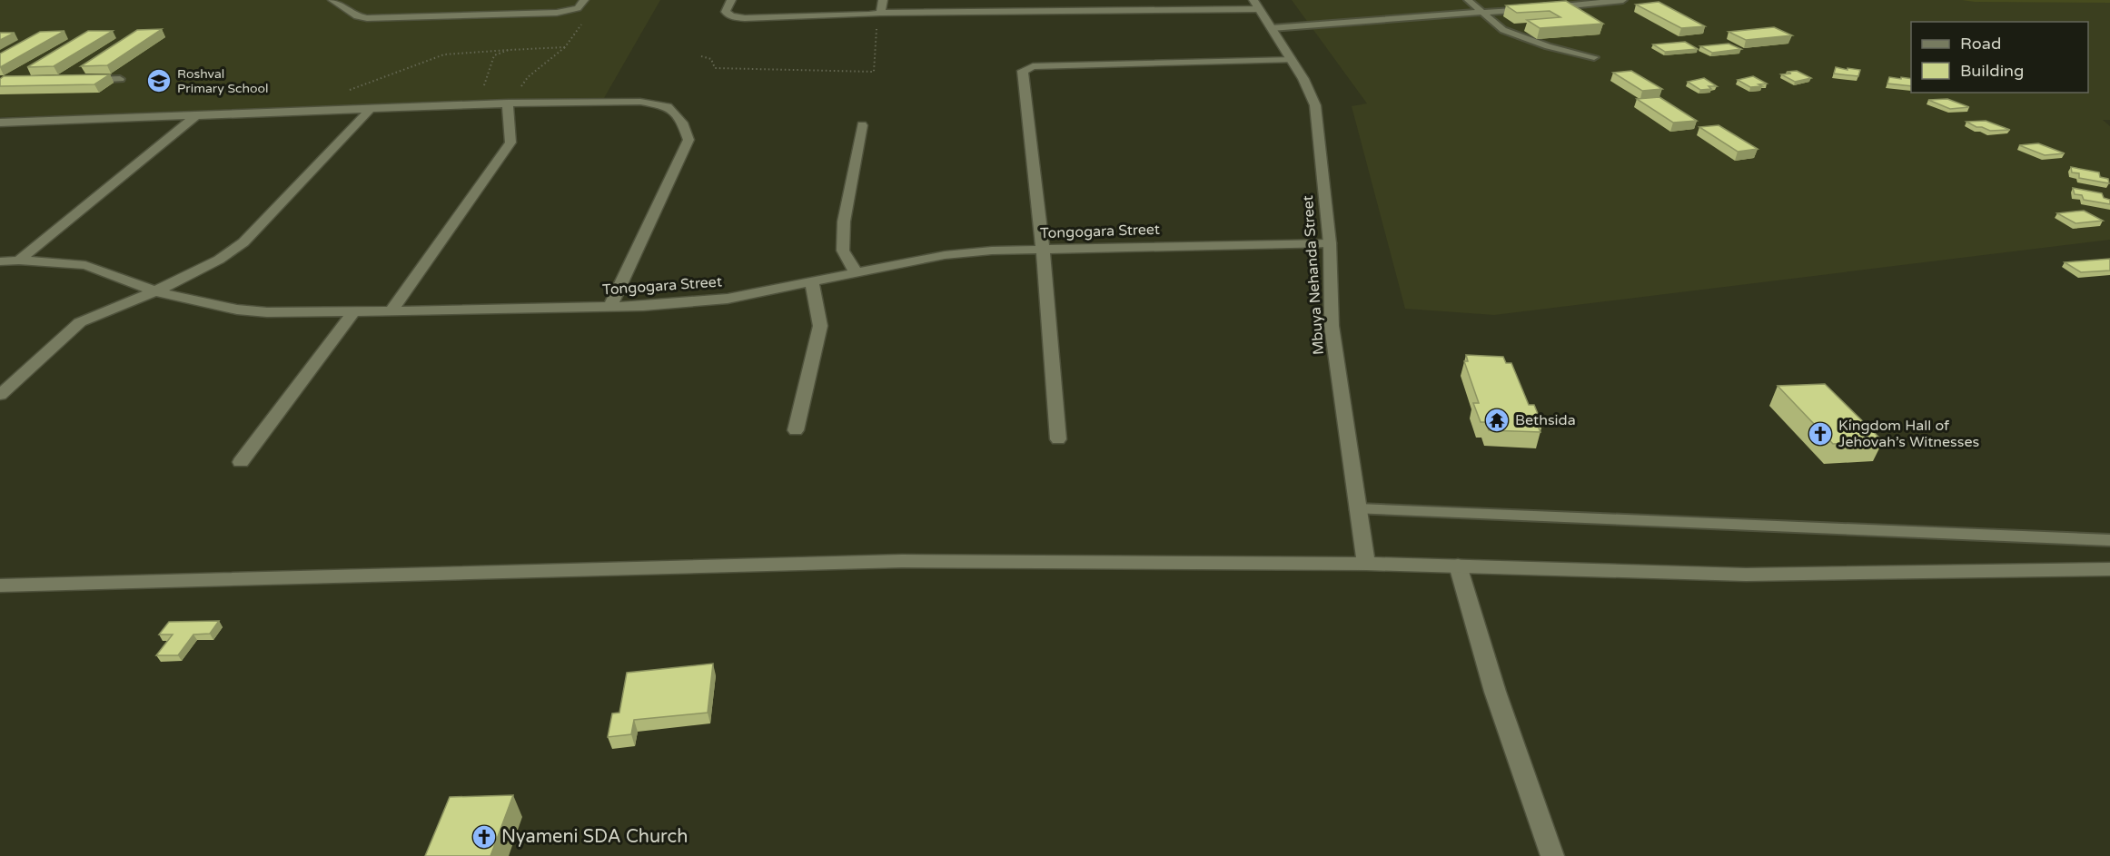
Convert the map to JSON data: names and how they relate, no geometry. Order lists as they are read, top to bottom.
{
  "streets": {
    "street": ["Tongogara Street", "Mbuya Nehanda Street"]
  },
  "crossings": [
    ["Tongogara Street", "Mbuya Nehanda Street"]
  ],
  "places": {
    "school or university": ["Roshval Primary School"],
    "temple": ["Bethsida"],
    "church": ["Kingdom Hall of Jehovah’s Witnesses", "Nyameni SDA Church"]
  },
  "legend": ["Road", "Building"]
}
